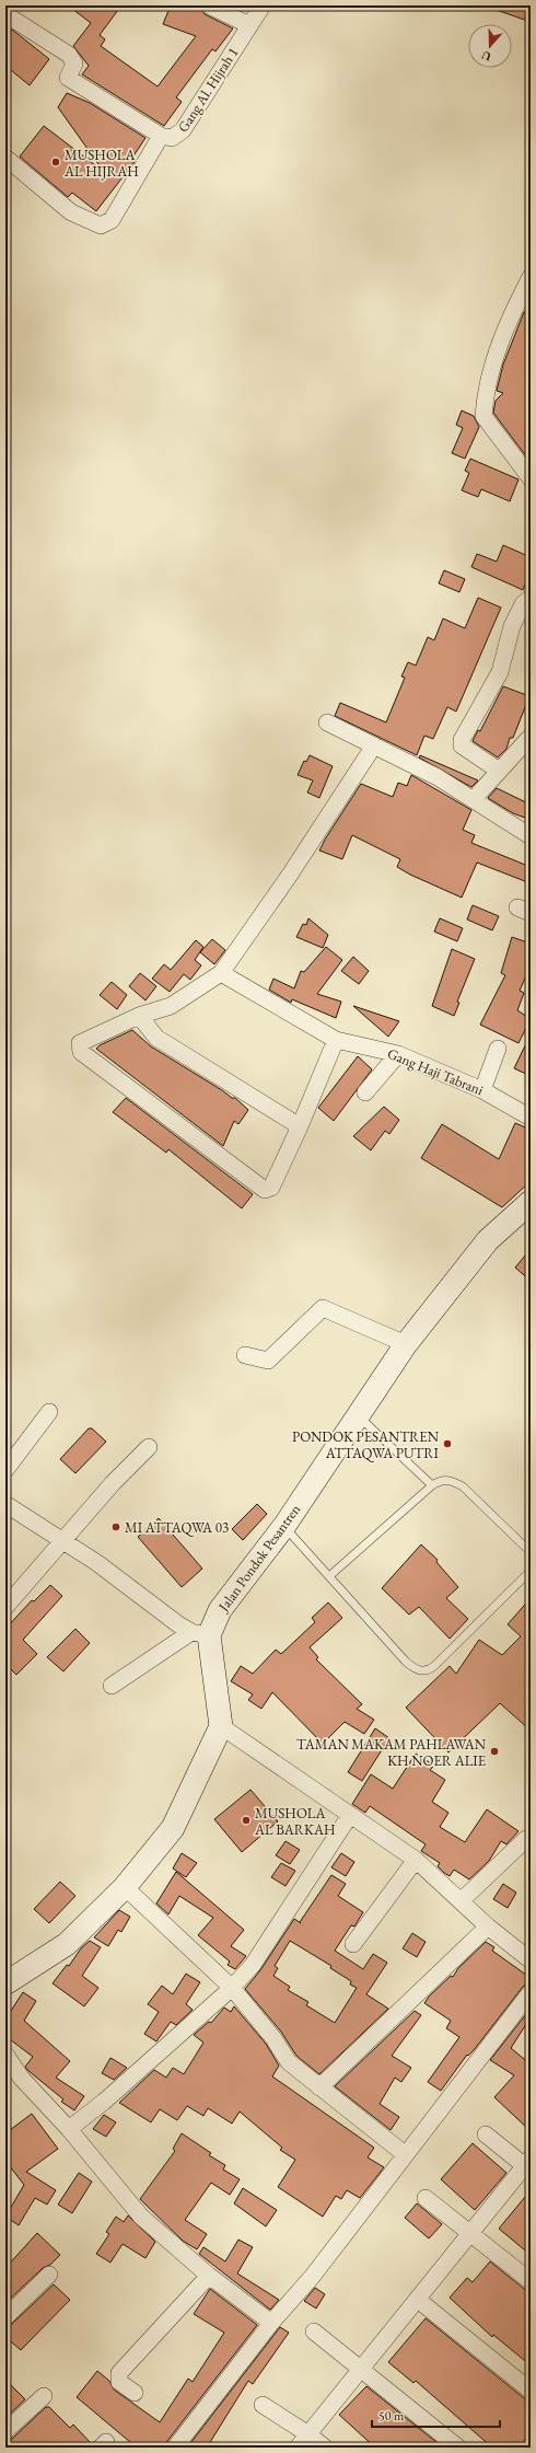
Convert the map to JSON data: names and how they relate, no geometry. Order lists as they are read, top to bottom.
{
  "streets": {
    "street": ["Gang Al. Hijrah 1", "Gang Haji Tabrani", "Jalan Pondok Pesantren"]
  },
  "places": [
    "MUSHOLA AL HIJRAH",
    "PONDOK PESANTREN ATTAQWA PUTRI",
    "MI ATTAQWA 03",
    "TAMAN MAKAM PAHLAWAN KH NOER ALIE",
    "MUSHOLA AL BARKAH"
  ],
  "scale_bar": "50 m",
  "north": "bottom"
}
